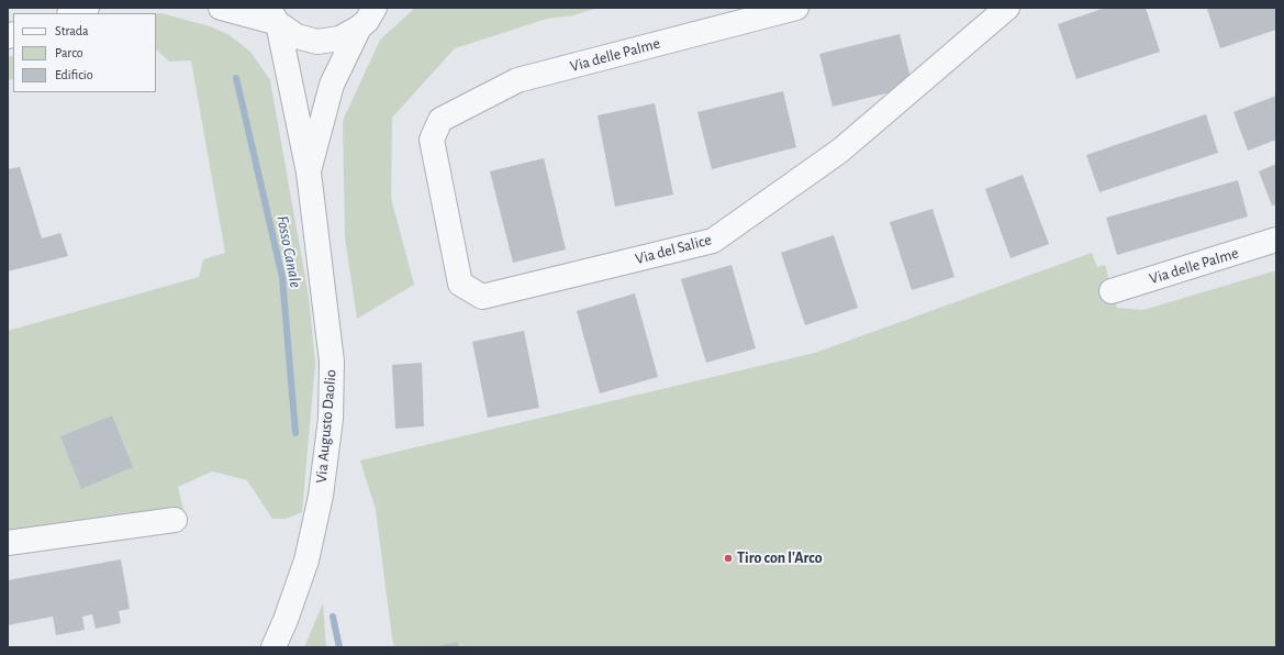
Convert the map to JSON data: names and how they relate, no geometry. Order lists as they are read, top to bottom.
{
  "streets": {
    "street": ["Via delle Palme", "Via del Salice", "Via Augusto Daolio"]
  },
  "crossings": [
    ["Via delle Palme", "Via del Salice"]
  ],
  "water": ["Fosso Canale"],
  "places": ["Tiro con l'Arco"],
  "legend": ["Strada", "Parco", "Edificio"]
}
